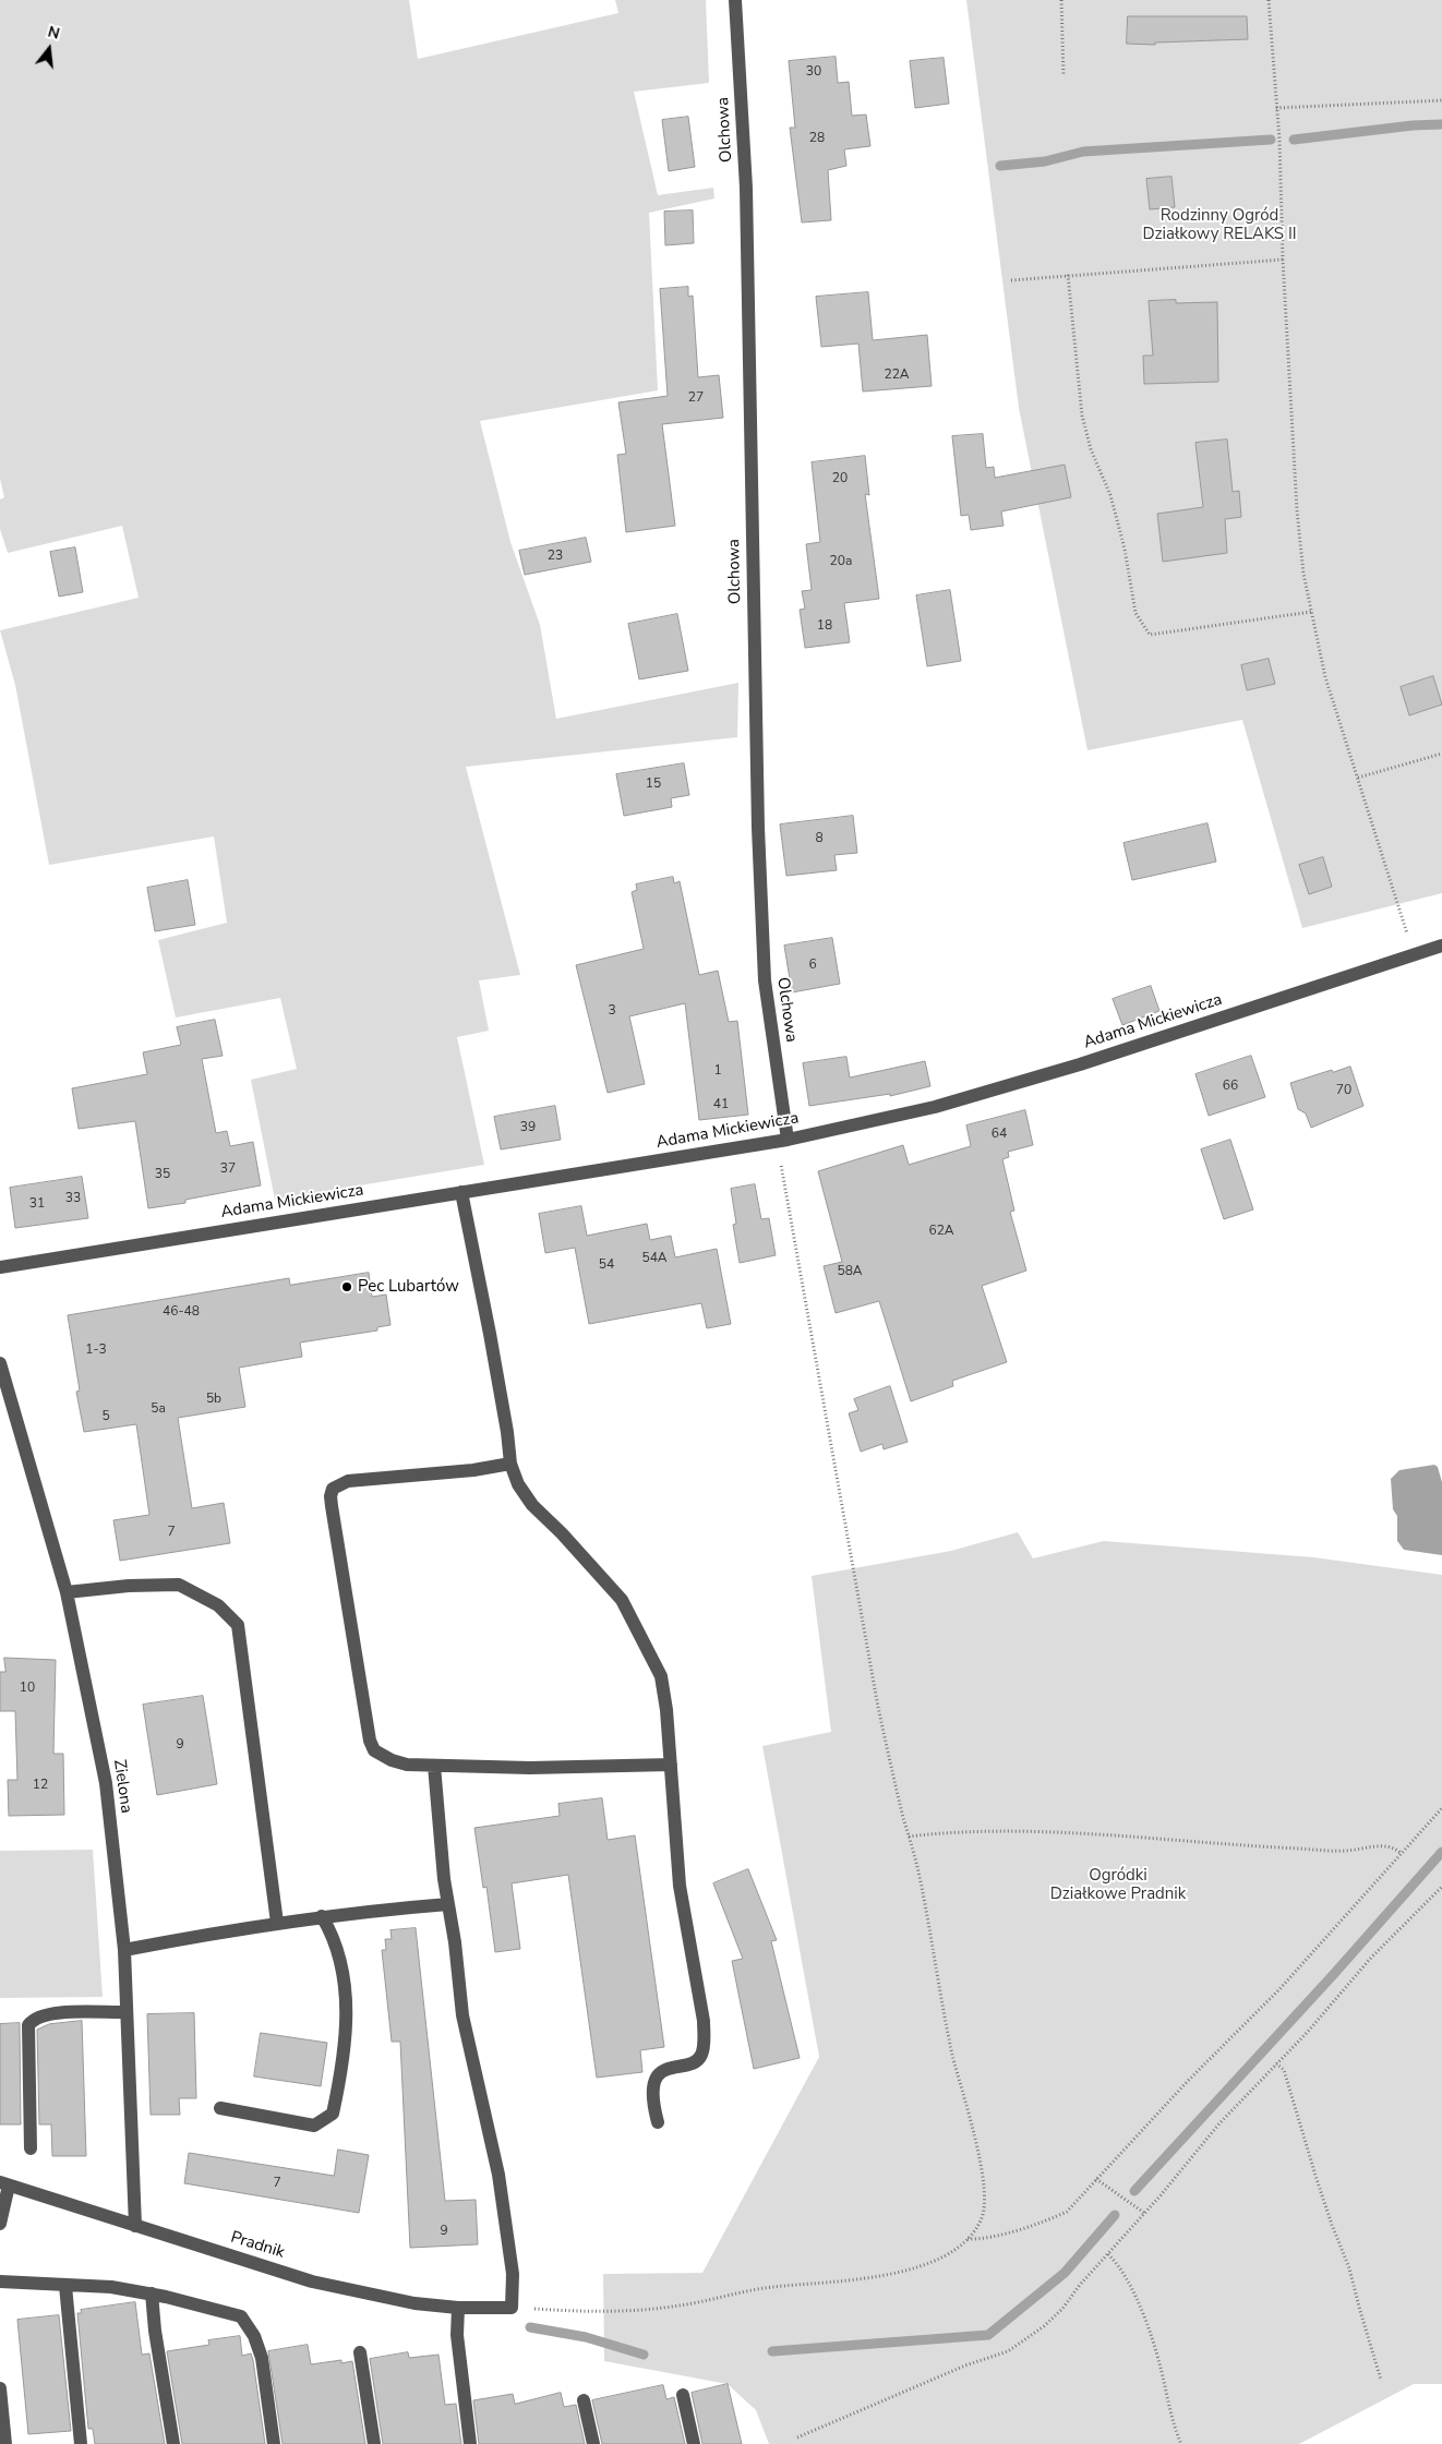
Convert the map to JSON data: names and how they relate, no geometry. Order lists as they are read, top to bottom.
{
  "streets": {
    "street": [
      "Olchowa",
      "Adama Mickiewicza",
      "Zielona",
      "Pradnik"
    ]
  },
  "crossings": [
    ["Olchowa", "Adama Mickiewicza"],
    ["Zielona", "Pradnik"]
  ],
  "parks": ["Rodzinny Ogród Działkowy RELAKS II", "Ogródki Działkowe Pradnik"],
  "places": ["Pec Lubartów"],
  "house_numbers": [
    "30",
    "28",
    "22A",
    "27",
    "20",
    "23",
    "20a",
    "18",
    "15",
    "8",
    "6",
    "3",
    "1",
    "66",
    "70",
    "41",
    "39",
    "64",
    "37",
    "35",
    "33",
    "31",
    "62A",
    "54A",
    "54",
    "58A",
    "46-48",
    "1-3",
    "5b",
    "5a",
    "5",
    "7",
    "10",
    "9",
    "12",
    "7",
    "9"
  ],
  "north": "top"
}
